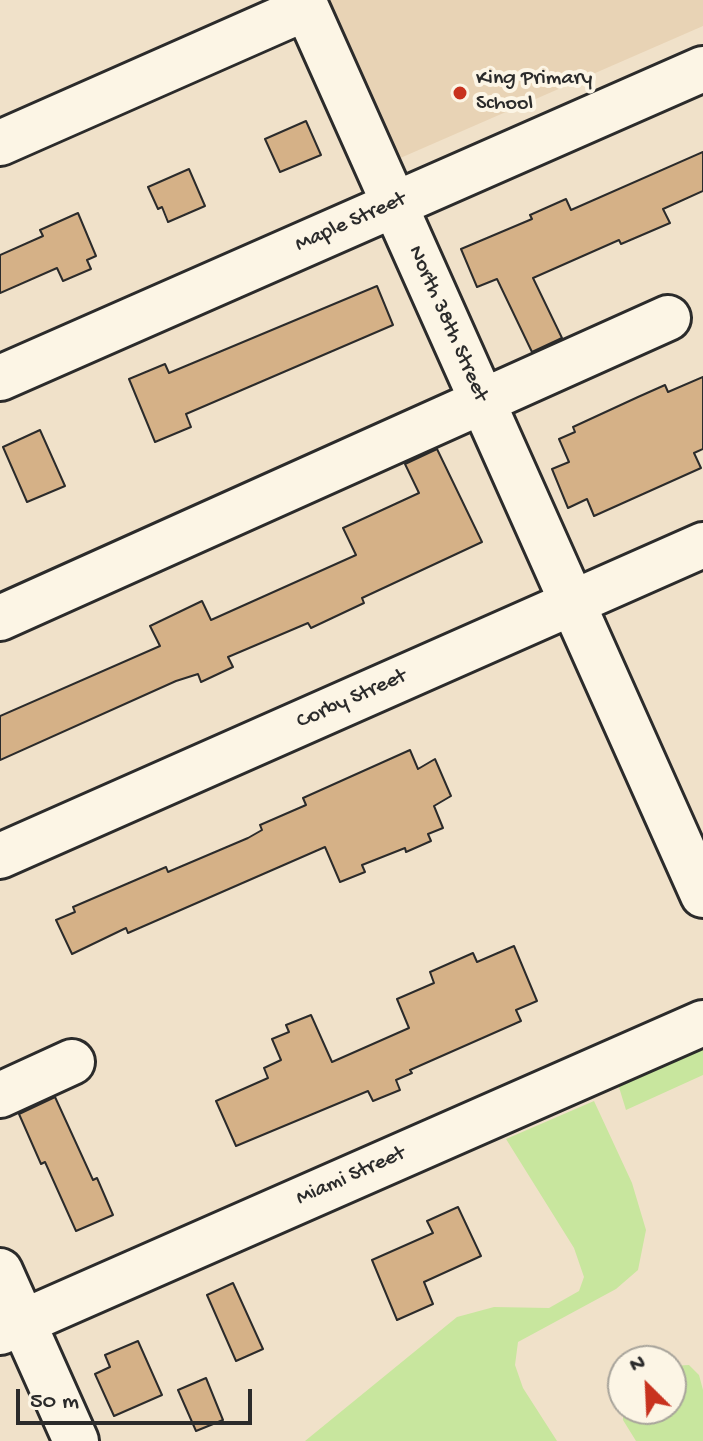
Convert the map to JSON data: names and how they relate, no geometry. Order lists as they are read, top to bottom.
{
  "streets": {
    "street": [
      "Maple Street",
      "North 38th Street",
      "Corby Street",
      "Miami Street"
    ]
  },
  "crossings": [
    ["Maple Street", "North 38th Street"],
    ["North 38th Street", "Corby Street"]
  ],
  "places": ["King Primary School"],
  "scale_bar": "50 m",
  "north": "top left"
}
